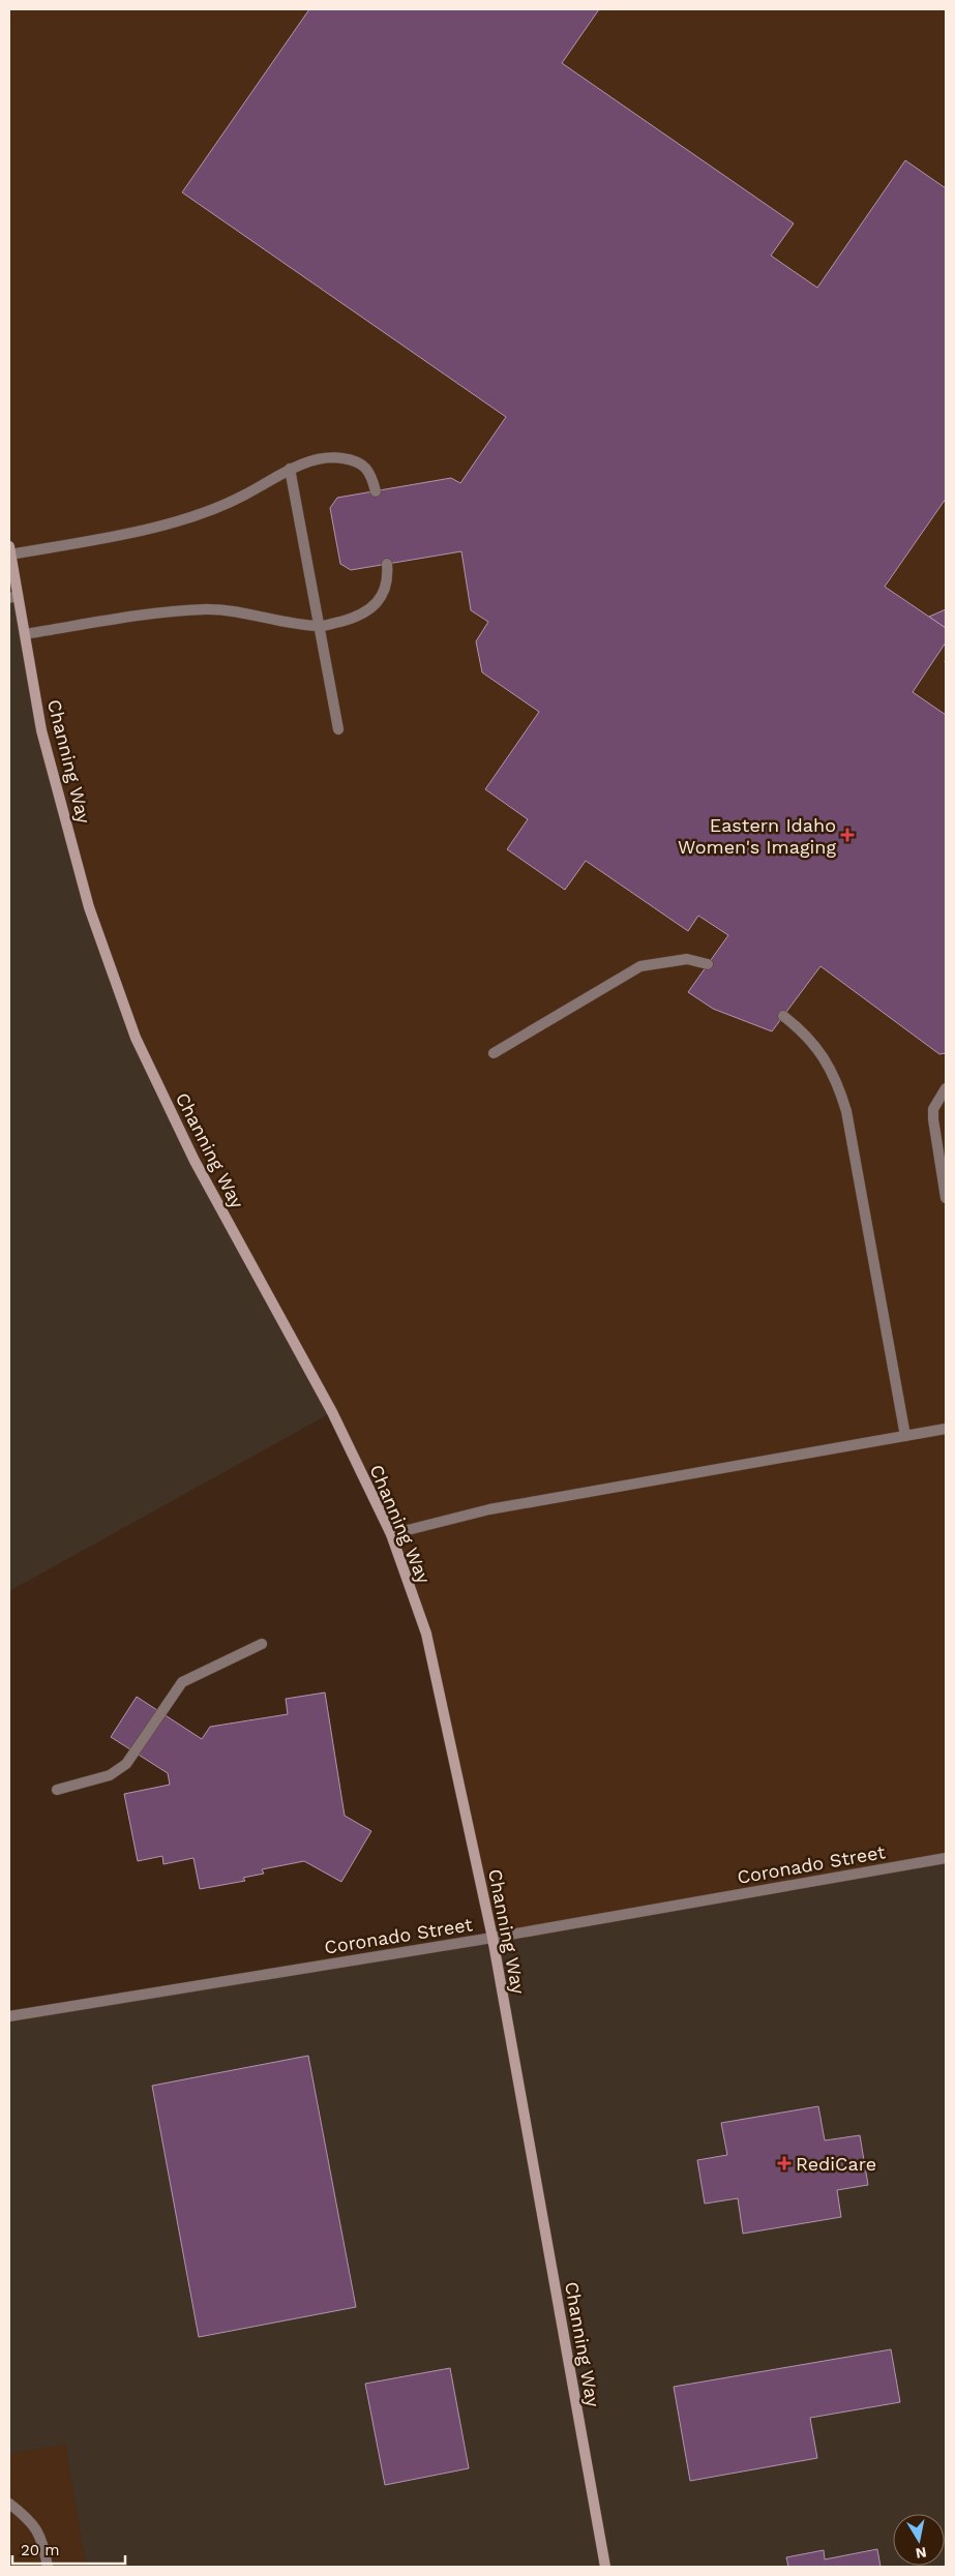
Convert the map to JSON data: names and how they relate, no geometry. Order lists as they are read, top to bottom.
{
  "streets": {
    "main road": ["Channing Way"],
    "street": ["Coronado Street"]
  },
  "crossings": [
    ["Channing Way", "Coronado Street"]
  ],
  "places": {
    "health": ["Eastern Idaho Women's Imaging", "RediCare"]
  },
  "scale_bar": "20 m",
  "north": "bottom"
}
